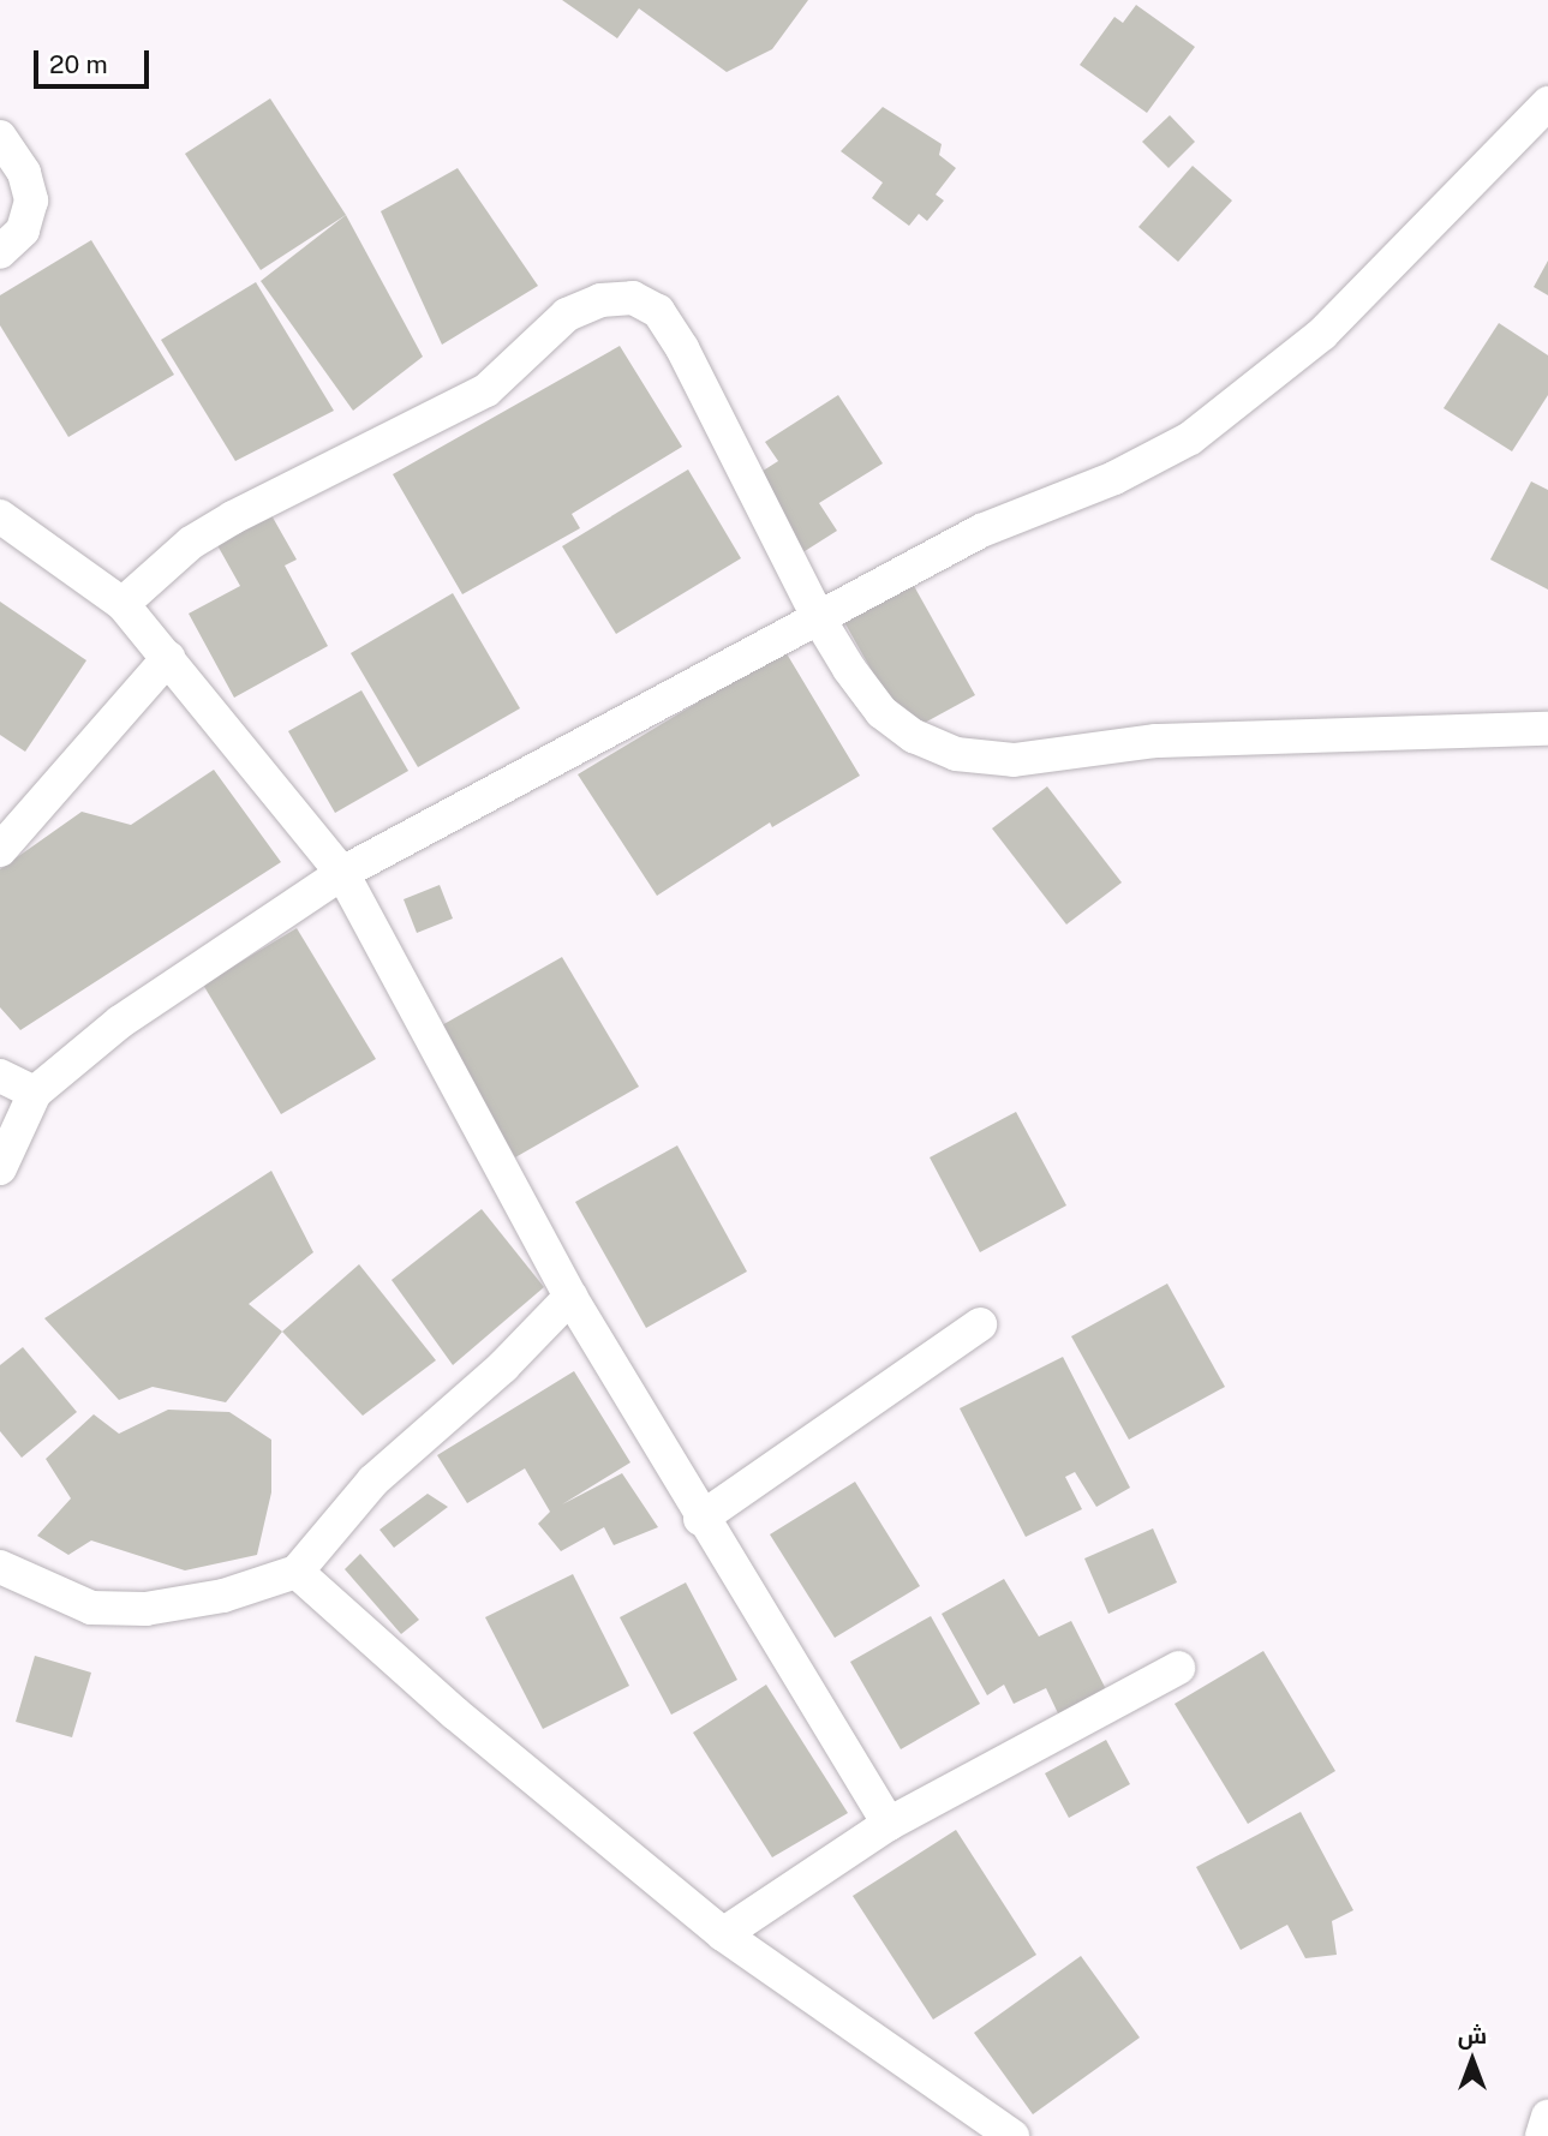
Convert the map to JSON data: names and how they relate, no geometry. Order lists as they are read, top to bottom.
{
  "scale_bar": "20 m",
  "north": "top"
}
